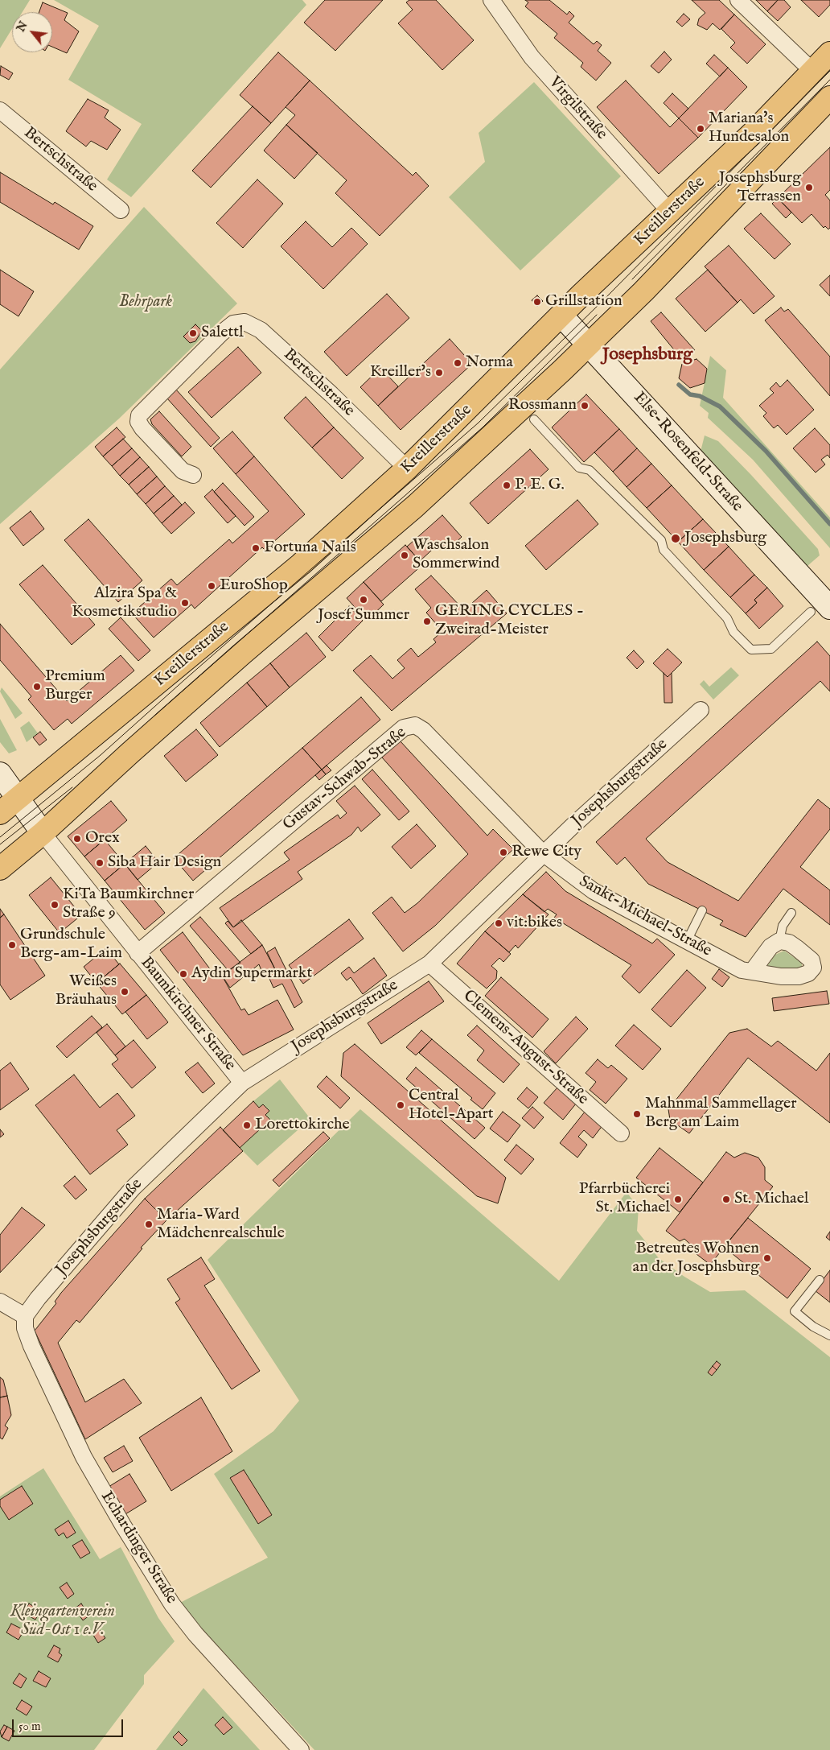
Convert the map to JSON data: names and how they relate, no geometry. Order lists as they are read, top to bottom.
{
  "streets": {
    "main road": ["Kreillerstraße"],
    "street": [
      "Virgilstraße",
      "Bertschstraße",
      "Else-Rosenfeld-Straße",
      "Gustav-Schwab-Straße",
      "Josephsburgstraße",
      "Sankt-Michael-Straße",
      "Baumkirchner Straße",
      "Clemens-August-Straße",
      "Echardinger Straße"
    ]
  },
  "crossings": [
    ["Virgilstraße", "Kreillerstraße"],
    ["Bertschstraße", "Kreillerstraße"],
    ["Kreillerstraße", "Else-Rosenfeld-Straße"],
    ["Kreillerstraße", "Baumkirchner Straße"],
    ["Gustav-Schwab-Straße", "Josephsburgstraße"],
    ["Gustav-Schwab-Straße", "Sankt-Michael-Straße"],
    ["Gustav-Schwab-Straße", "Baumkirchner Straße"],
    ["Josephsburgstraße", "Sankt-Michael-Straße"],
    ["Josephsburgstraße", "Baumkirchner Straße"],
    ["Josephsburgstraße", "Clemens-August-Straße"],
    ["Josephsburgstraße", "Echardinger Straße"]
  ],
  "districts": ["Josephsburg"],
  "parks": ["Behrpark", "Kleingartenverein Süd-Ost 1 e.V."],
  "places": [
    "Mariana's Hundesalon",
    "Josephsburg Terrassen",
    "Grillstation",
    "Salettl",
    "Norma",
    "Kreiller's",
    "Rossmann",
    "P. E. G.",
    "Josephsburg",
    "Fortuna Nails",
    "Waschsalon Sommerwind",
    "EuroShop",
    "Josef Summer",
    "Alzira Spa & Kosmetikstudio",
    "GERING CYCLES - Zweirad-Meister",
    "Premium Burger",
    "Orex",
    "Rewe City",
    "Siba Hair Design",
    "KiTa Baumkirchner Straße 9",
    "vit:bikes",
    "Grundschule Berg-am-Laim",
    "Aydin Supermarkt",
    "Weißes Bräuhaus",
    "Central Hotel-Apart",
    "Mahnmal Sammellager Berg am Laim",
    "Lorettokirche",
    "Pfarrbücherei St. Michael",
    "St. Michael",
    "Maria-Ward Mädchenrealschule",
    "Betreutes Wohnen an der Josephsburg"
  ],
  "scale_bar": "50 m",
  "north": "top left"
}
